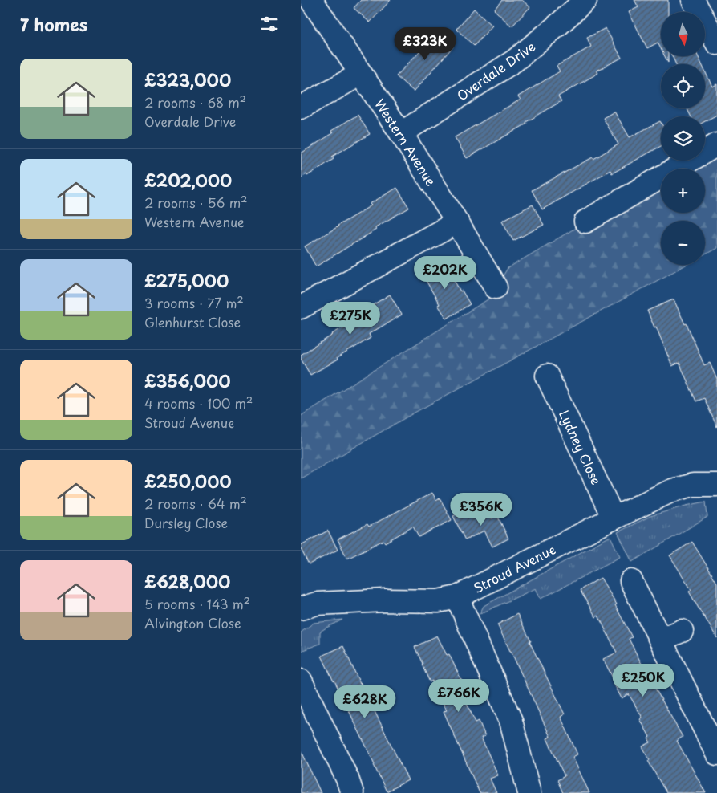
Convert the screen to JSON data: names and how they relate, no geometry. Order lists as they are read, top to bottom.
{
  "streets": {
    "street": [
      "Overdale Drive",
      "Western Avenue",
      "Lydney Close",
      "Stroud Avenue"
    ]
  },
  "crossings": [
    ["Overdale Drive", "Western Avenue"],
    ["Lydney Close", "Stroud Avenue"]
  ],
  "north": "bottom",
  "page": {
    "heading": "7 homes",
    "map_buttons": ["+", "−"],
    "price": [
      "£323K",
      "£202K",
      "£275K",
      "£356K",
      "£250K",
      "£766K",
      "£628K"
    ],
    "list": [
      {
        "name": "£323,000",
        "note": "2 rooms · 68 m² · Overdale Drive"
      },
      {
        "name": "£202,000",
        "note": "2 rooms · 56 m² · Western Avenue"
      },
      {
        "name": "£275,000",
        "note": "3 rooms · 77 m² · Glenhurst Close"
      },
      {
        "name": "£356,000",
        "note": "4 rooms · 100 m² · Stroud Avenue"
      },
      {
        "name": "£250,000",
        "note": "2 rooms · 64 m² · Dursley Close"
      },
      {
        "name": "£628,000",
        "note": "5 rooms · 143 m² · Alvington Close"
      }
    ]
  }
}
